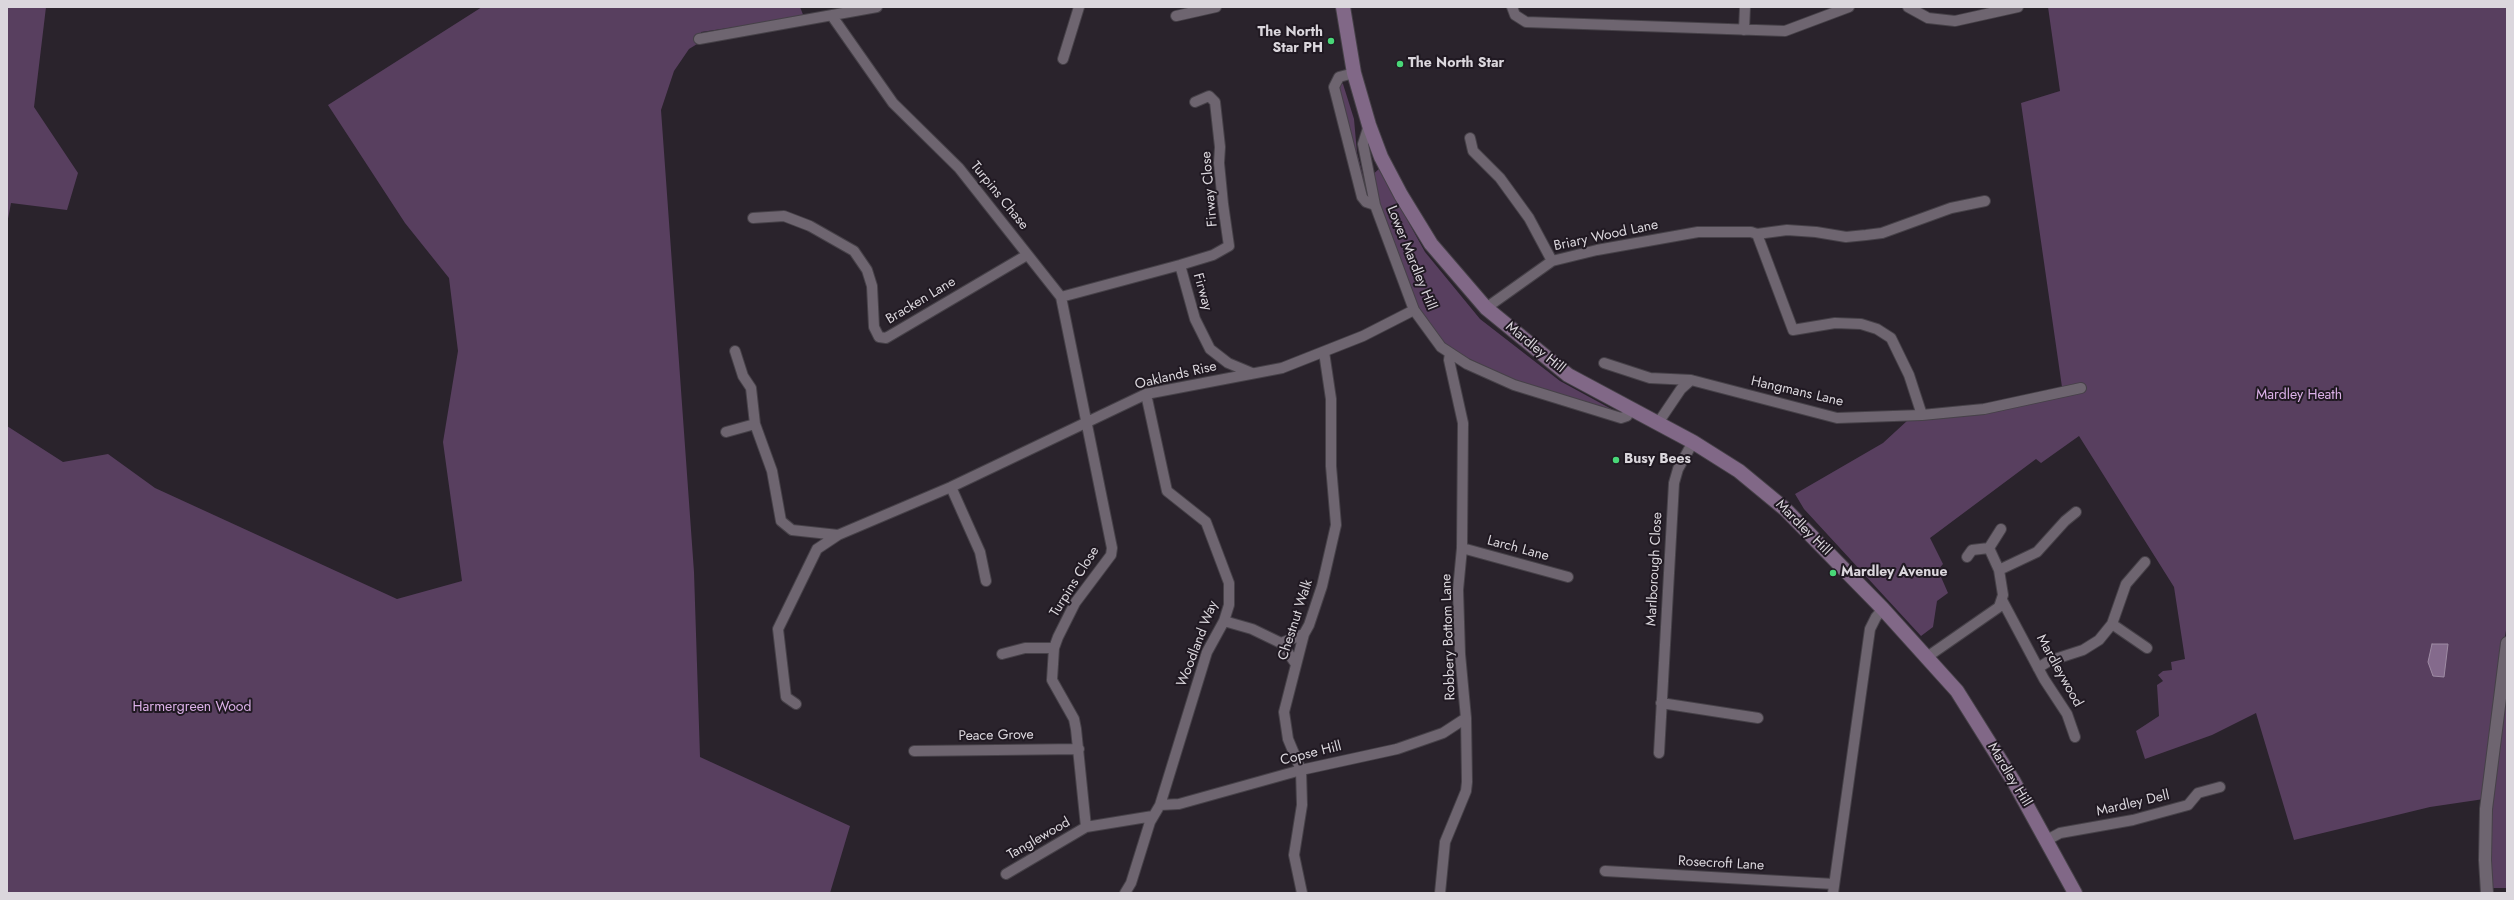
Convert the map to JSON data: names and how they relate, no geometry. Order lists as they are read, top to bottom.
{
  "streets": {
    "main road": ["Mardley Hill"],
    "street": [
      "Firway Close",
      "Turpins Chase",
      "Briary Wood Lane",
      "Lower Mardley Hill",
      "Firway",
      "Bracken Lane",
      "Oaklands Rise",
      "Hangmans Lane",
      "Larch Lane",
      "Marlborough Close",
      "Turpins Close",
      "Chestnut Walk",
      "Robbery Bottom Lane",
      "Woodland Way",
      "Mardleywood",
      "Peace Grove",
      "Copse Hill",
      "Mardley Dell",
      "Tanglewood",
      "Rosecroft Lane"
    ]
  },
  "crossings": [
    ["Firway Close", "Firway"],
    ["Turpins Chase", "Firway"],
    ["Turpins Chase", "Bracken Lane"],
    ["Turpins Chase", "Oaklands Rise"],
    ["Turpins Chase", "Turpins Close"],
    ["Briary Wood Lane", "Mardley Hill"],
    ["Lower Mardley Hill", "Mardley Hill"],
    ["Lower Mardley Hill", "Oaklands Rise"],
    ["Lower Mardley Hill", "Robbery Bottom Lane"],
    ["Firway", "Oaklands Rise"],
    ["Mardley Hill", "Marlborough Close"],
    ["Mardley Hill", "Mardley Dell"],
    ["Oaklands Rise", "Turpins Close"],
    ["Oaklands Rise", "Chestnut Walk"],
    ["Oaklands Rise", "Woodland Way"],
    ["Larch Lane", "Robbery Bottom Lane"],
    ["Turpins Close", "Peace Grove"],
    ["Turpins Close", "Tanglewood"],
    ["Chestnut Walk", "Copse Hill"],
    ["Robbery Bottom Lane", "Copse Hill"],
    ["Woodland Way", "Copse Hill"]
  ],
  "parks": ["Mardley Heath", "Harmergreen Wood"],
  "places": [
    "The North Star PH",
    "The North Star",
    "Busy Bees",
    "Mardley Avenue"
  ]
}
